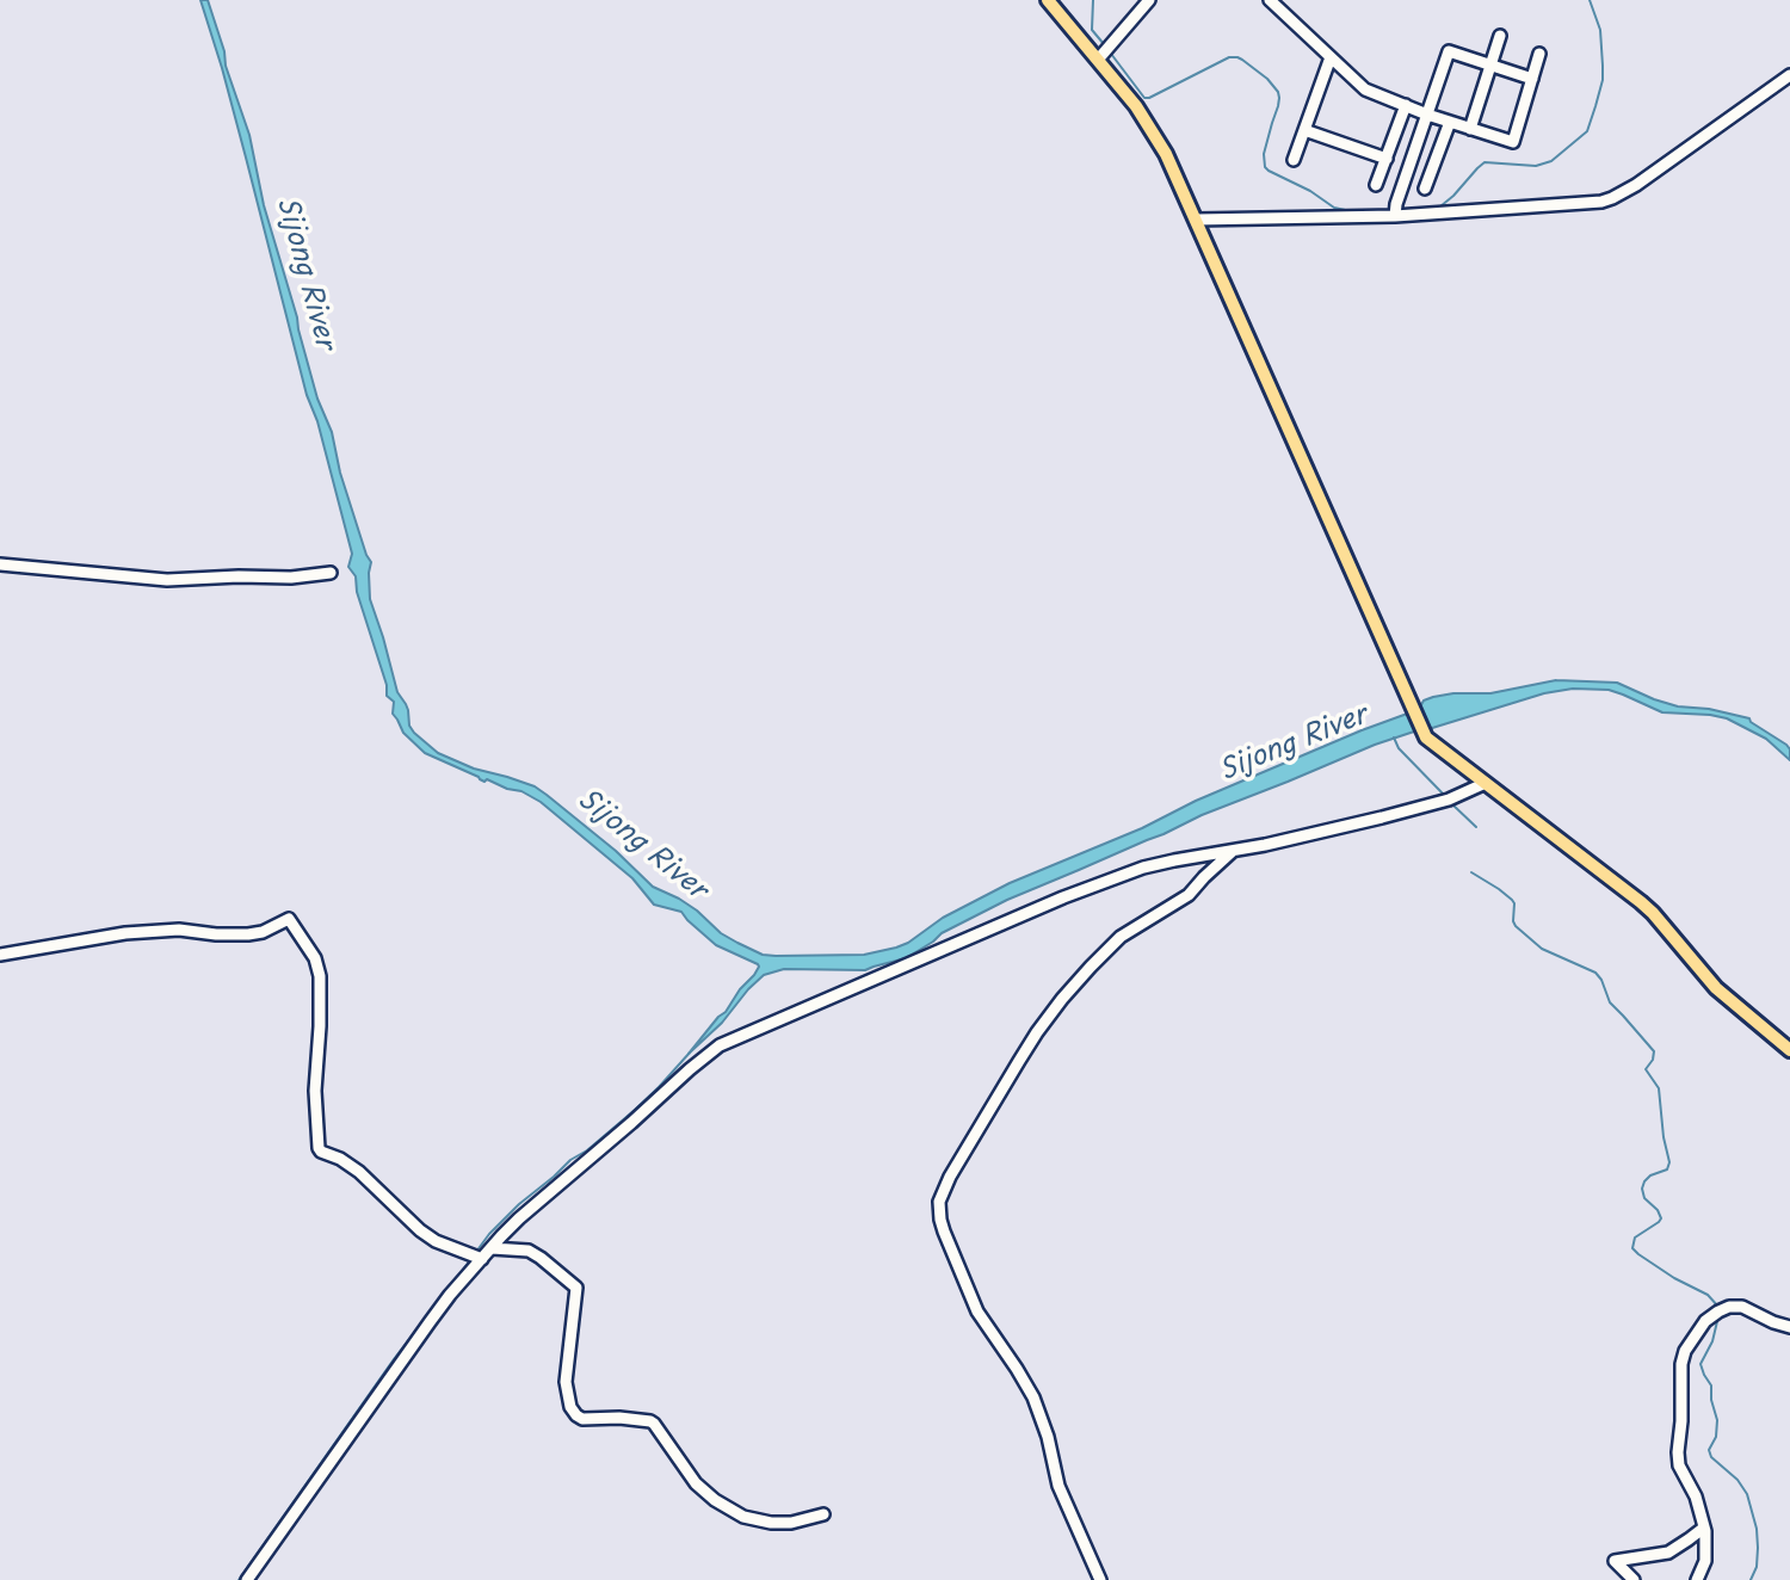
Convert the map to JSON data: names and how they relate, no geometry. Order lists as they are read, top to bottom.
{
  "water": ["Sijong River"]
}
